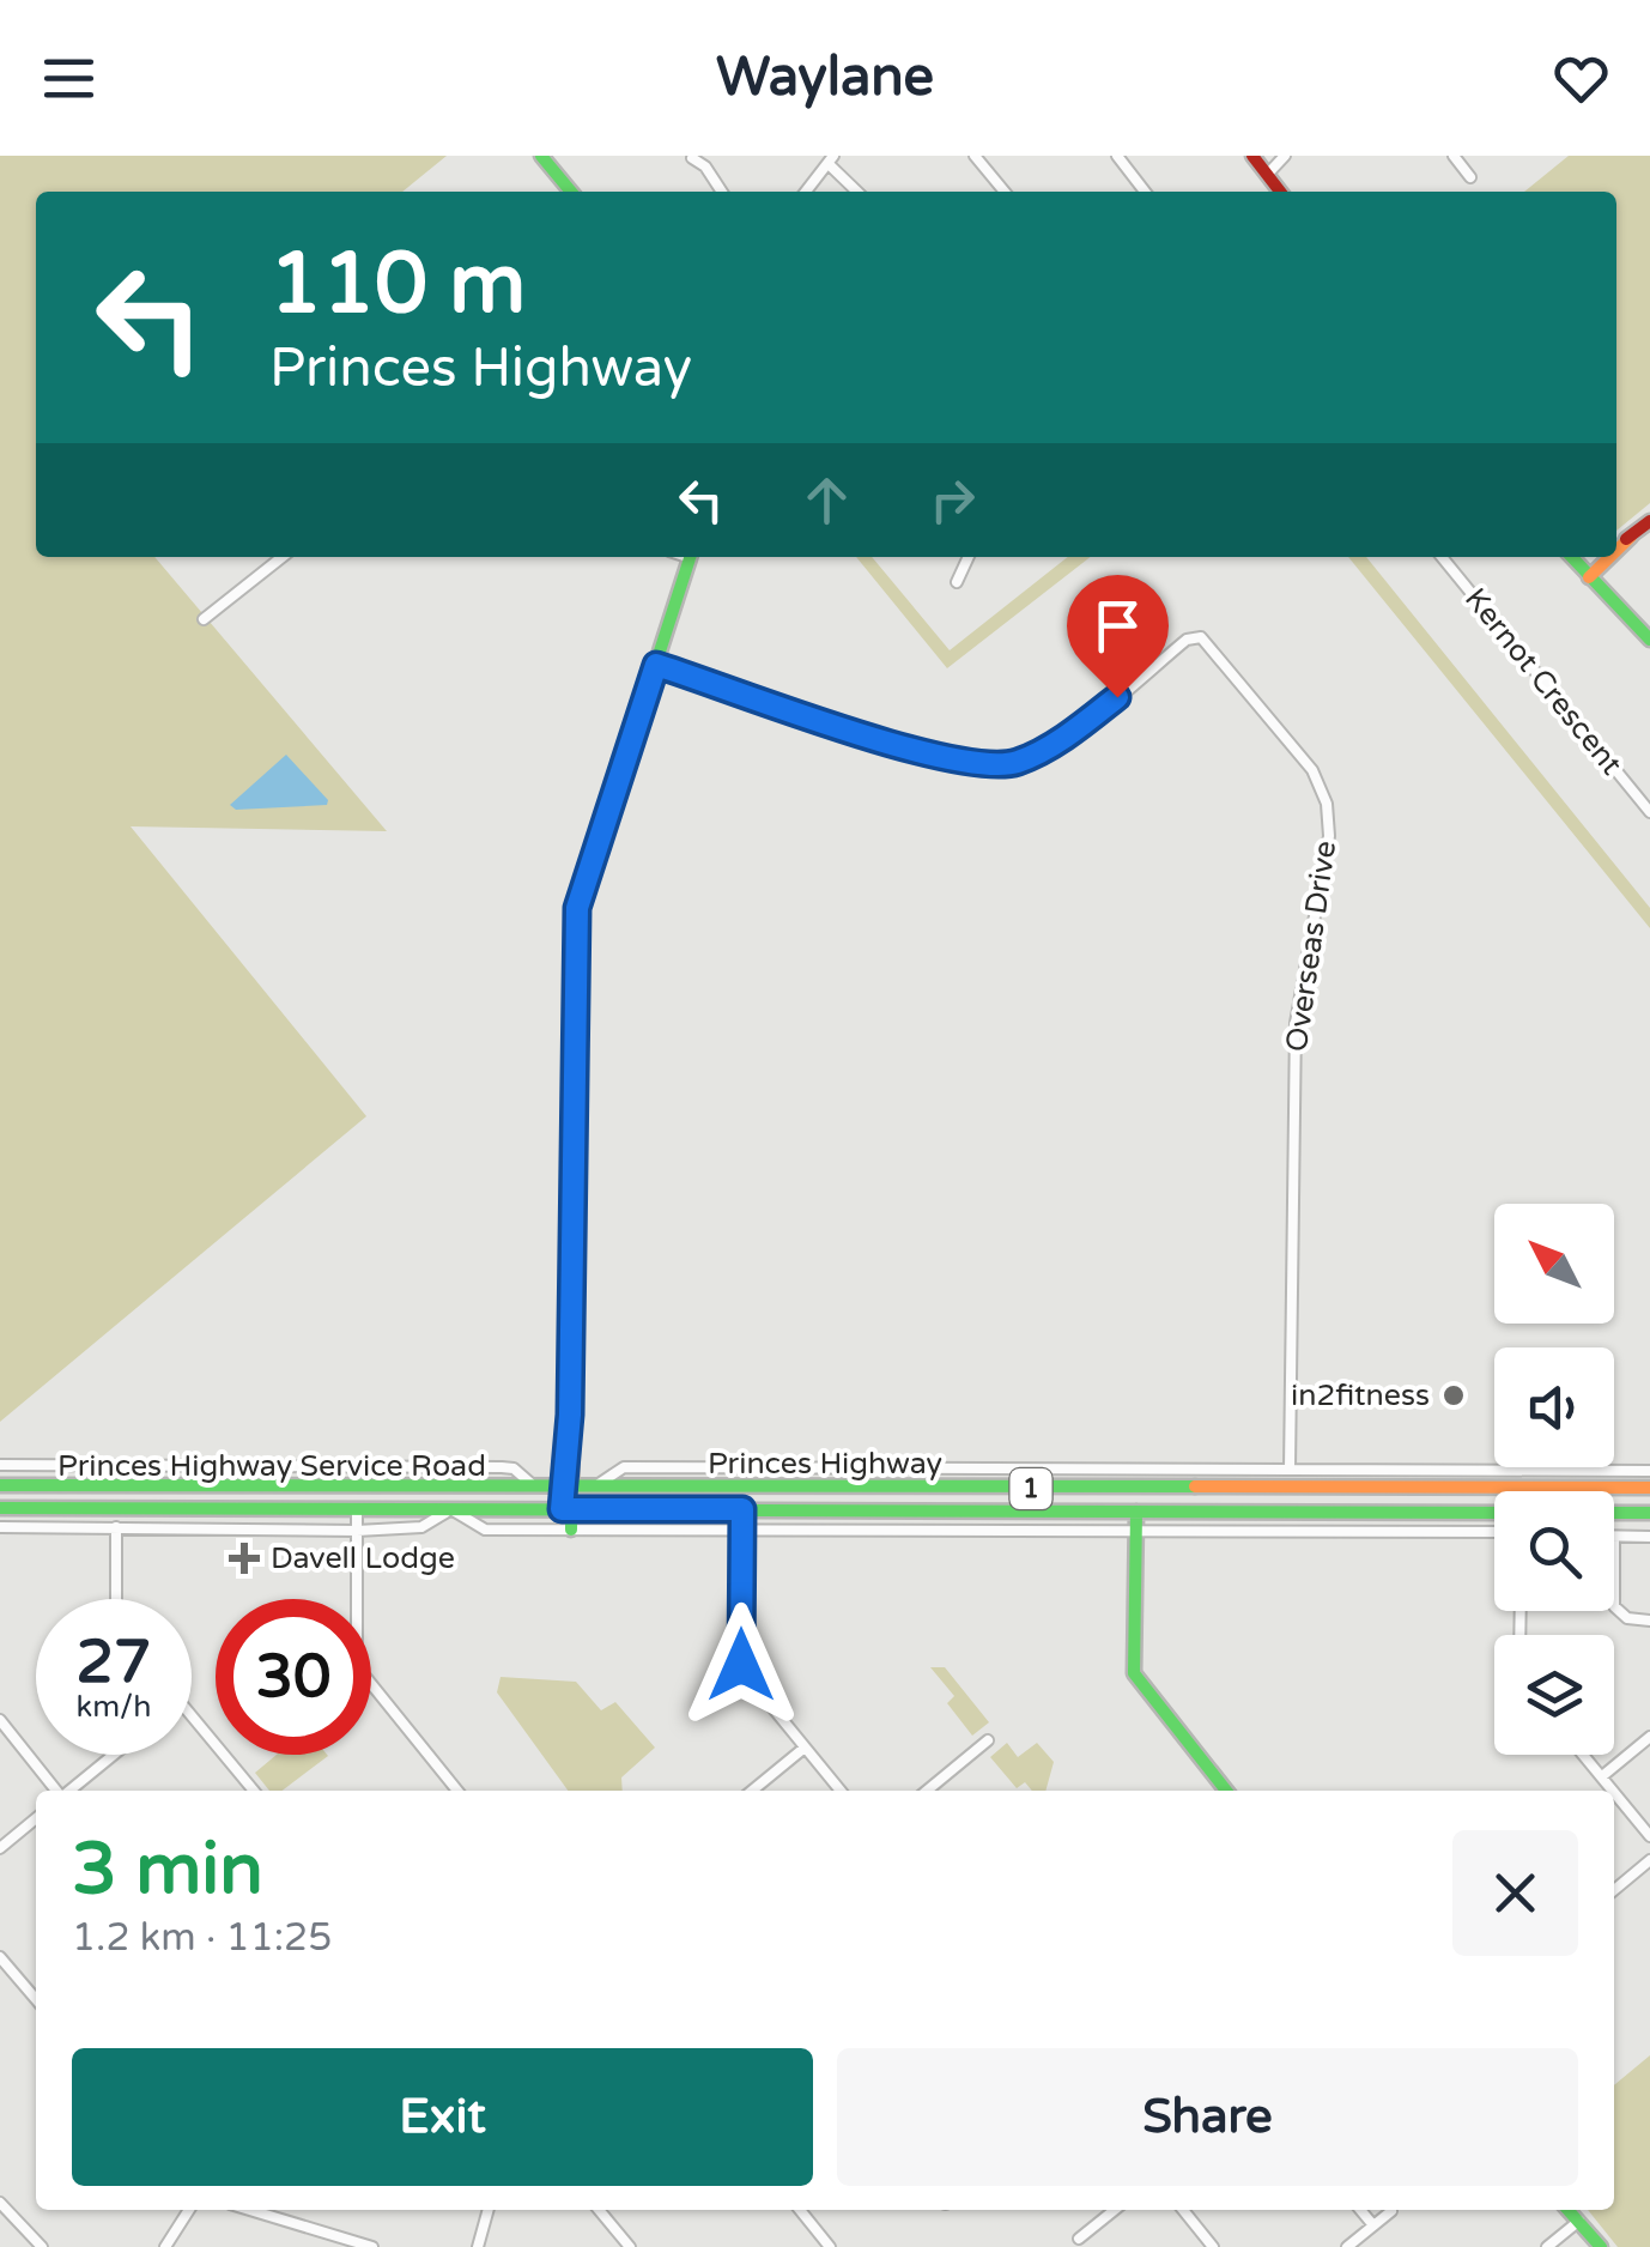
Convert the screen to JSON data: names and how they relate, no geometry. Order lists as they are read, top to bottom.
{
  "streets": {
    "main road": ["Princes Highway", "1"],
    "street": ["Kernot Crescent", "Overseas Drive", "Princes Highway Service Road"]
  },
  "crossings": [
    ["Princes Highway", "Princes Highway Service Road"]
  ],
  "places": {
    "other": ["in2fitness"],
    "health": ["Davell Lodge"]
  },
  "north": "top left",
  "page": {
    "header": "Waylane",
    "turn": ["110 m", "Princes Highway"],
    "speed": "27 km/h",
    "limit": "30",
    "heading": ["3 min", "1.2 km · 11:25"],
    "buttons": ["Exit", "Share"]
  }
}
